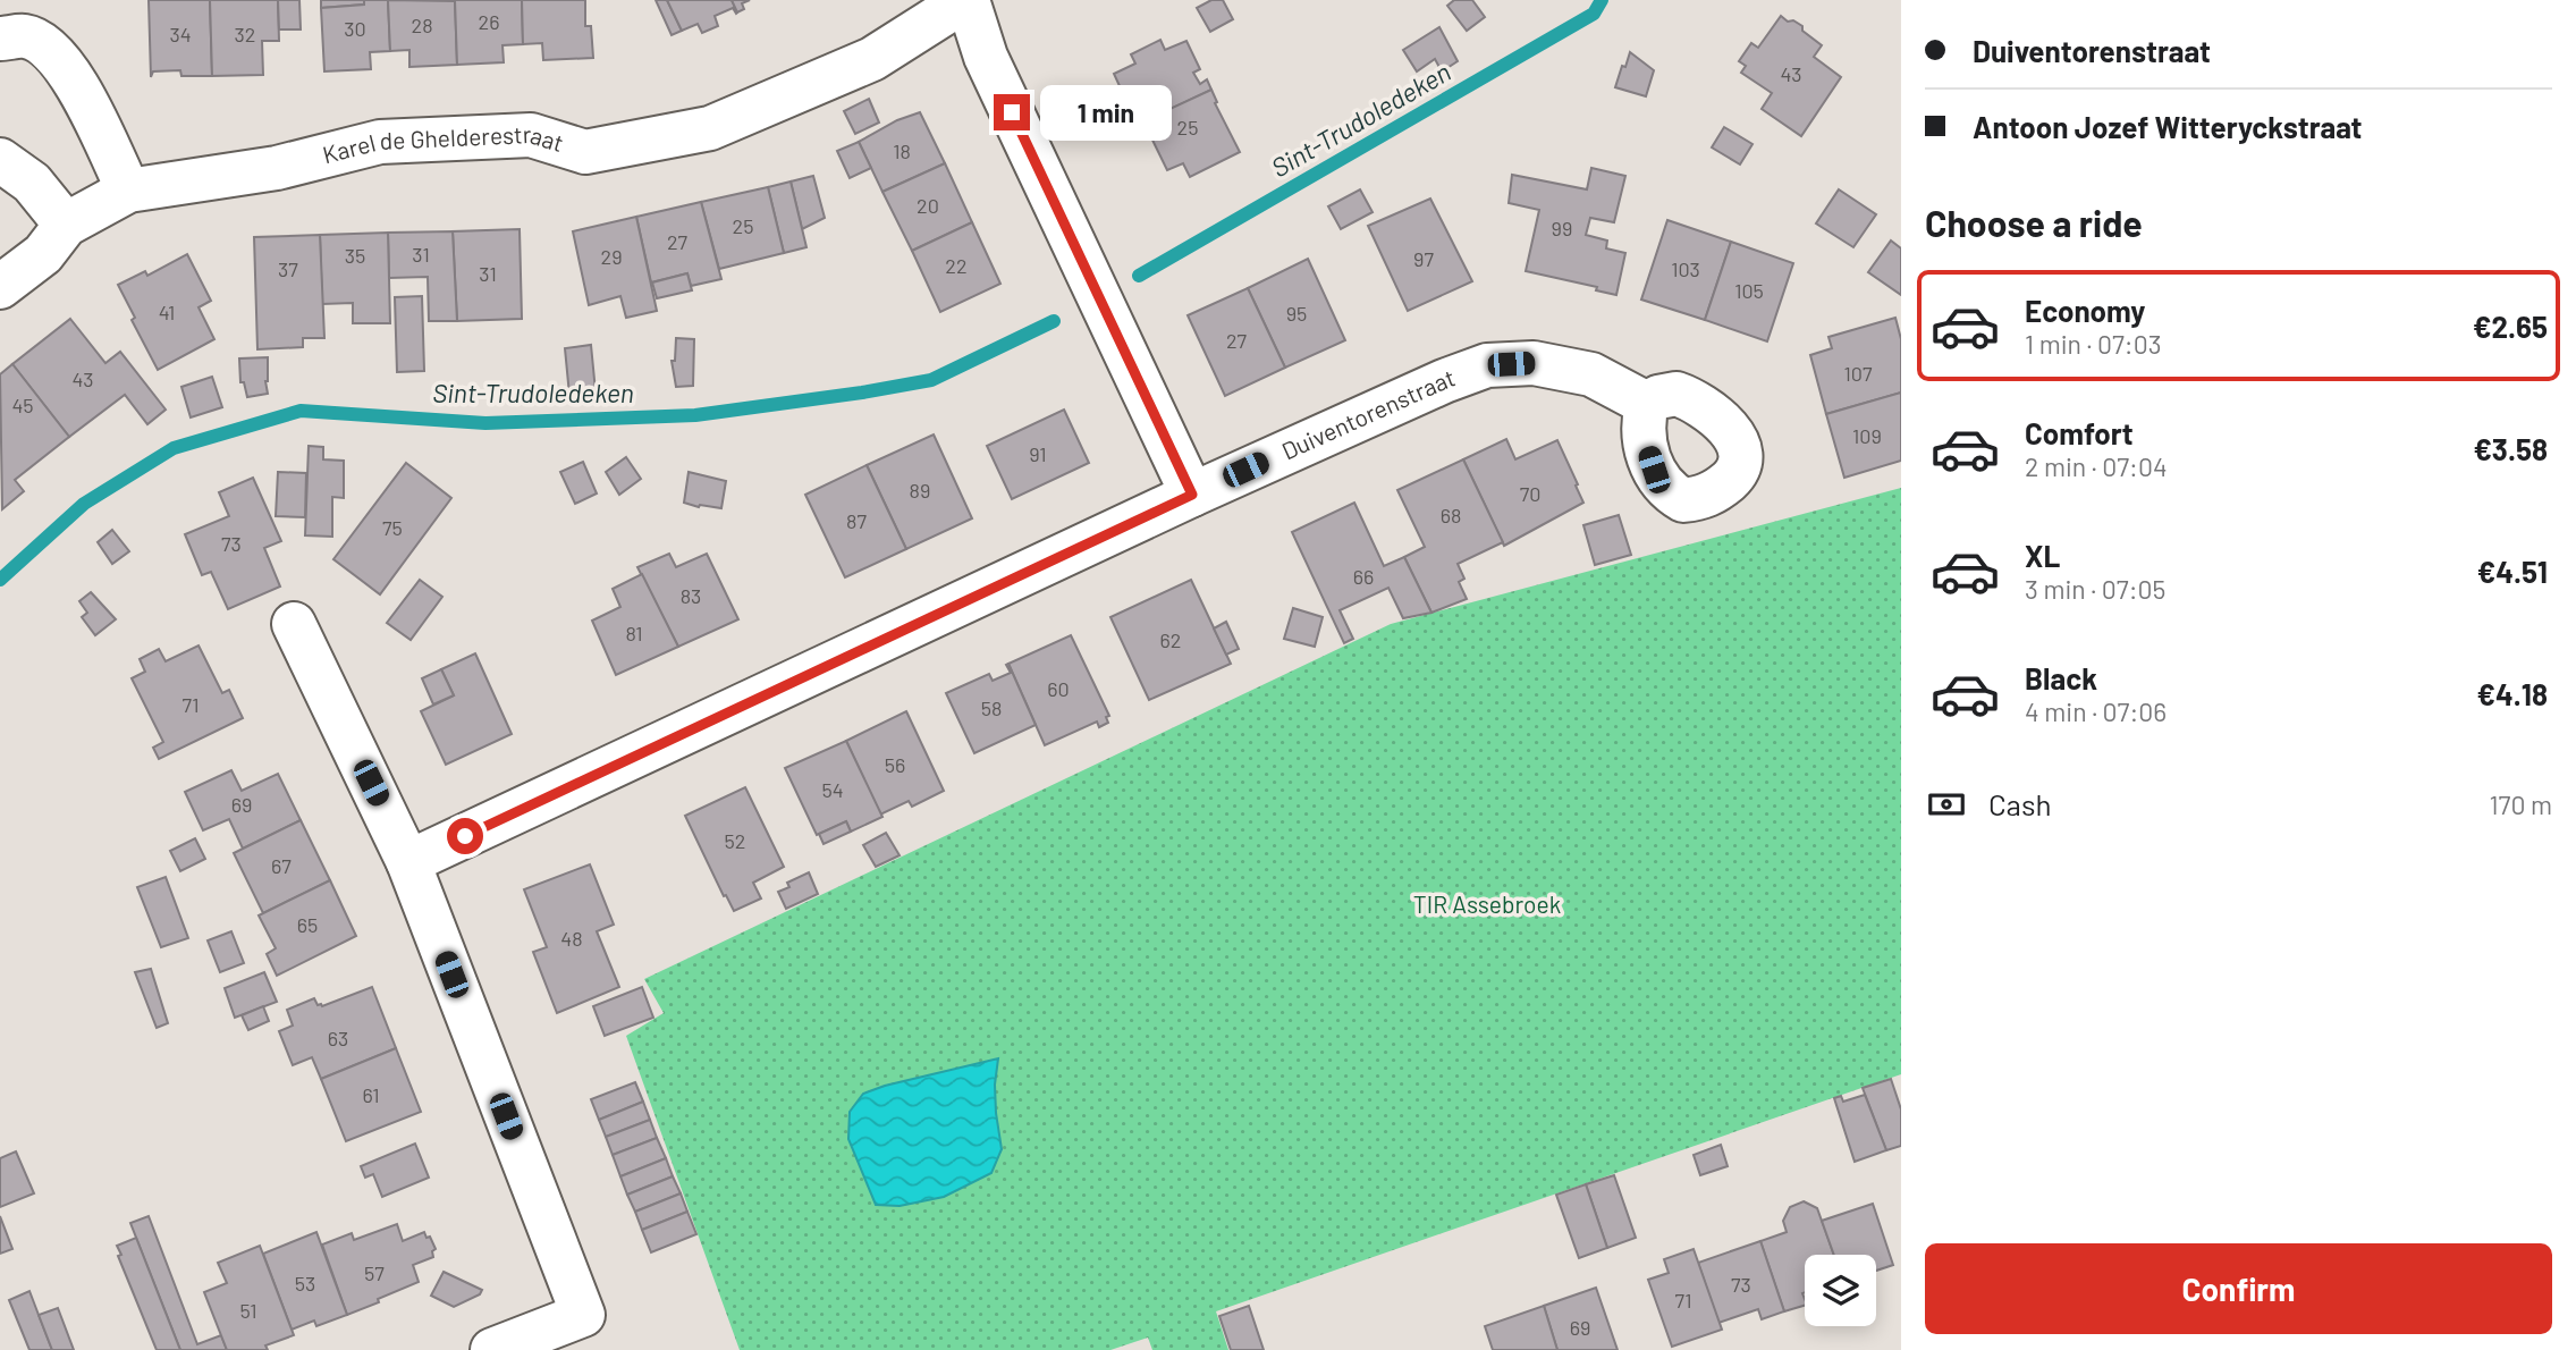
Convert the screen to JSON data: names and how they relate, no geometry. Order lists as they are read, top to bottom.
{
  "streets": {
    "street": ["Karel de Ghelderestraat", "Duiventorenstraat"]
  },
  "water": ["Sint-Trudoledeken"],
  "parks": ["TIR Assebroek"],
  "house_numbers": [
    "26",
    "28",
    "30",
    "34",
    "32",
    "43",
    "25",
    "18",
    "20",
    "25",
    "99",
    "27",
    "31",
    "35",
    "29",
    "97",
    "22",
    "37",
    "103",
    "31",
    "105",
    "41",
    "95",
    "27",
    "107",
    "43",
    "45",
    "109",
    "91",
    "89",
    "70",
    "68",
    "87",
    "75",
    "73",
    "66",
    "83",
    "81",
    "62",
    "60",
    "71",
    "58",
    "56",
    "54",
    "69",
    "52",
    "67",
    "65",
    "48",
    "63",
    "61",
    "57",
    "53",
    "73",
    "71",
    "51",
    "69"
  ],
  "page": {
    "banner": ["Duiventorenstraat", "Antoon Jozef Witteryckstraat"],
    "bubble": "1 min",
    "heading": "Choose a ride",
    "list": [
      {
        "name": "Economy",
        "note": "1 min · 07:03",
        "value": "€2.65"
      },
      {
        "name": "Comfort",
        "note": "2 min · 07:04",
        "value": "€3.58"
      },
      {
        "name": "XL",
        "note": "3 min · 07:05",
        "value": "€4.51"
      },
      {
        "name": "Black",
        "note": "4 min · 07:06",
        "value": "€4.18"
      }
    ],
    "pay": ["Cash", "170 m"],
    "buttons": "Confirm"
  }
}
